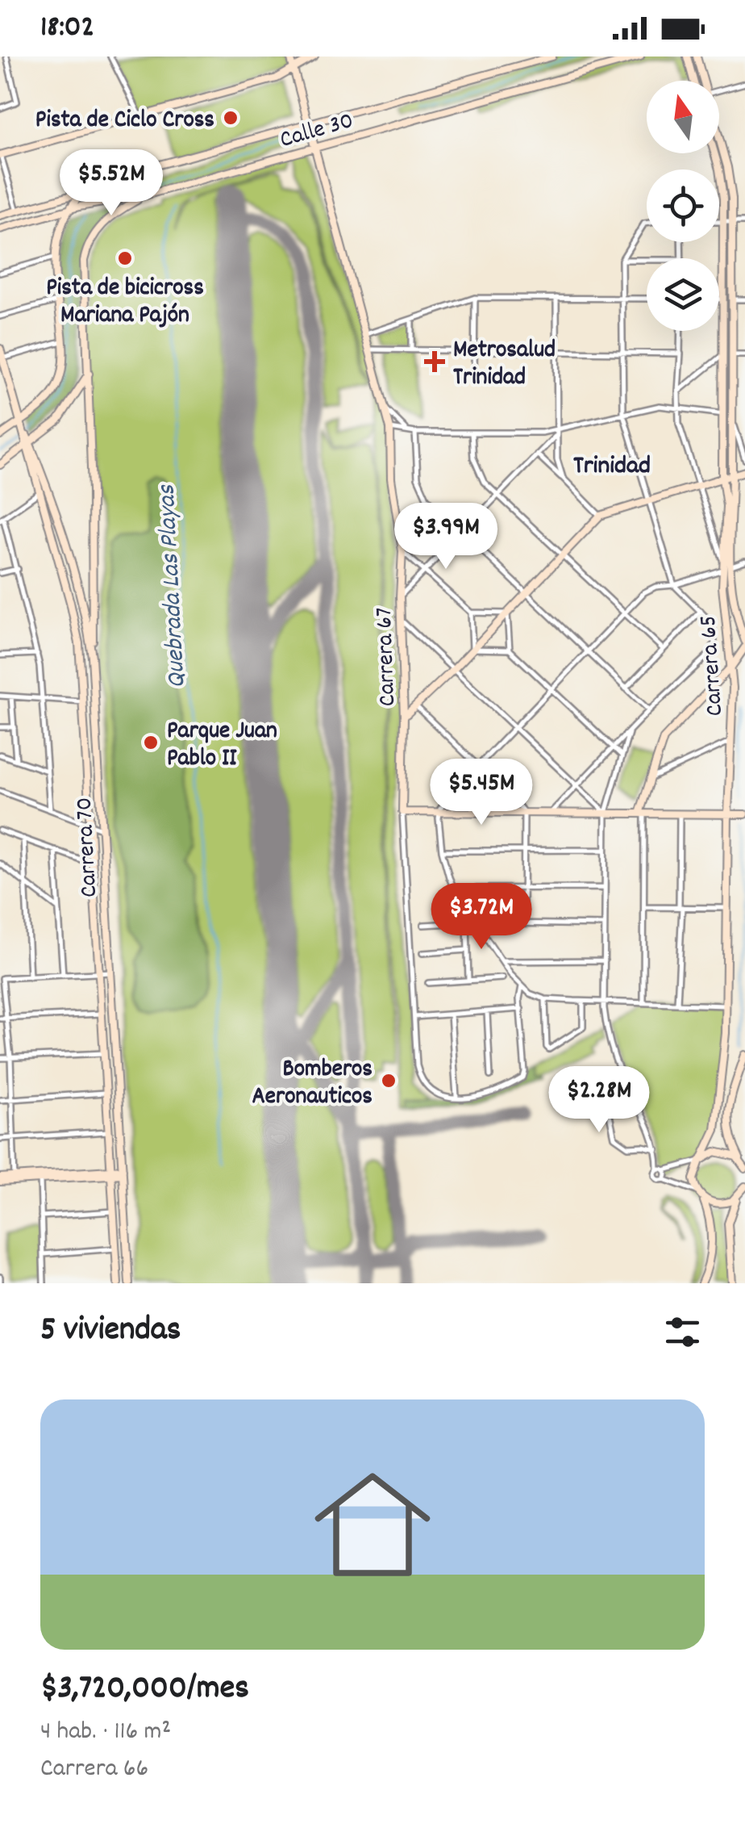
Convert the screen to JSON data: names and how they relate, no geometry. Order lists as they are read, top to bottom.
{
  "streets": {
    "main road": [
      "Calle 30",
      "Carrera 67",
      "Carrera 65",
      "Carrera 70"
    ]
  },
  "crossings": [
    ["Calle 30", "Carrera 67"]
  ],
  "districts": ["Trinidad"],
  "water": ["Quebrada Las Playas"],
  "places": {
    "other": [
      "Pista de Ciclo Cross",
      "Pista de bicicross Mariana Pajón",
      "Parque Juan Pablo II",
      "Bomberos Aeronauticos"
    ],
    "health": ["Metrosalud Trinidad"]
  },
  "north": "top",
  "page": {
    "status": "18:02",
    "price": [
      "$5.52M",
      "$3.99M",
      "$5.45M",
      "$3.72M",
      "$2.28M"
    ],
    "heading": "5 viviendas",
    "list": [
      {
        "name": "$3,720,000/mes",
        "note": "4 hab. · 116 m² · Carrera 66"
      }
    ]
  }
}
